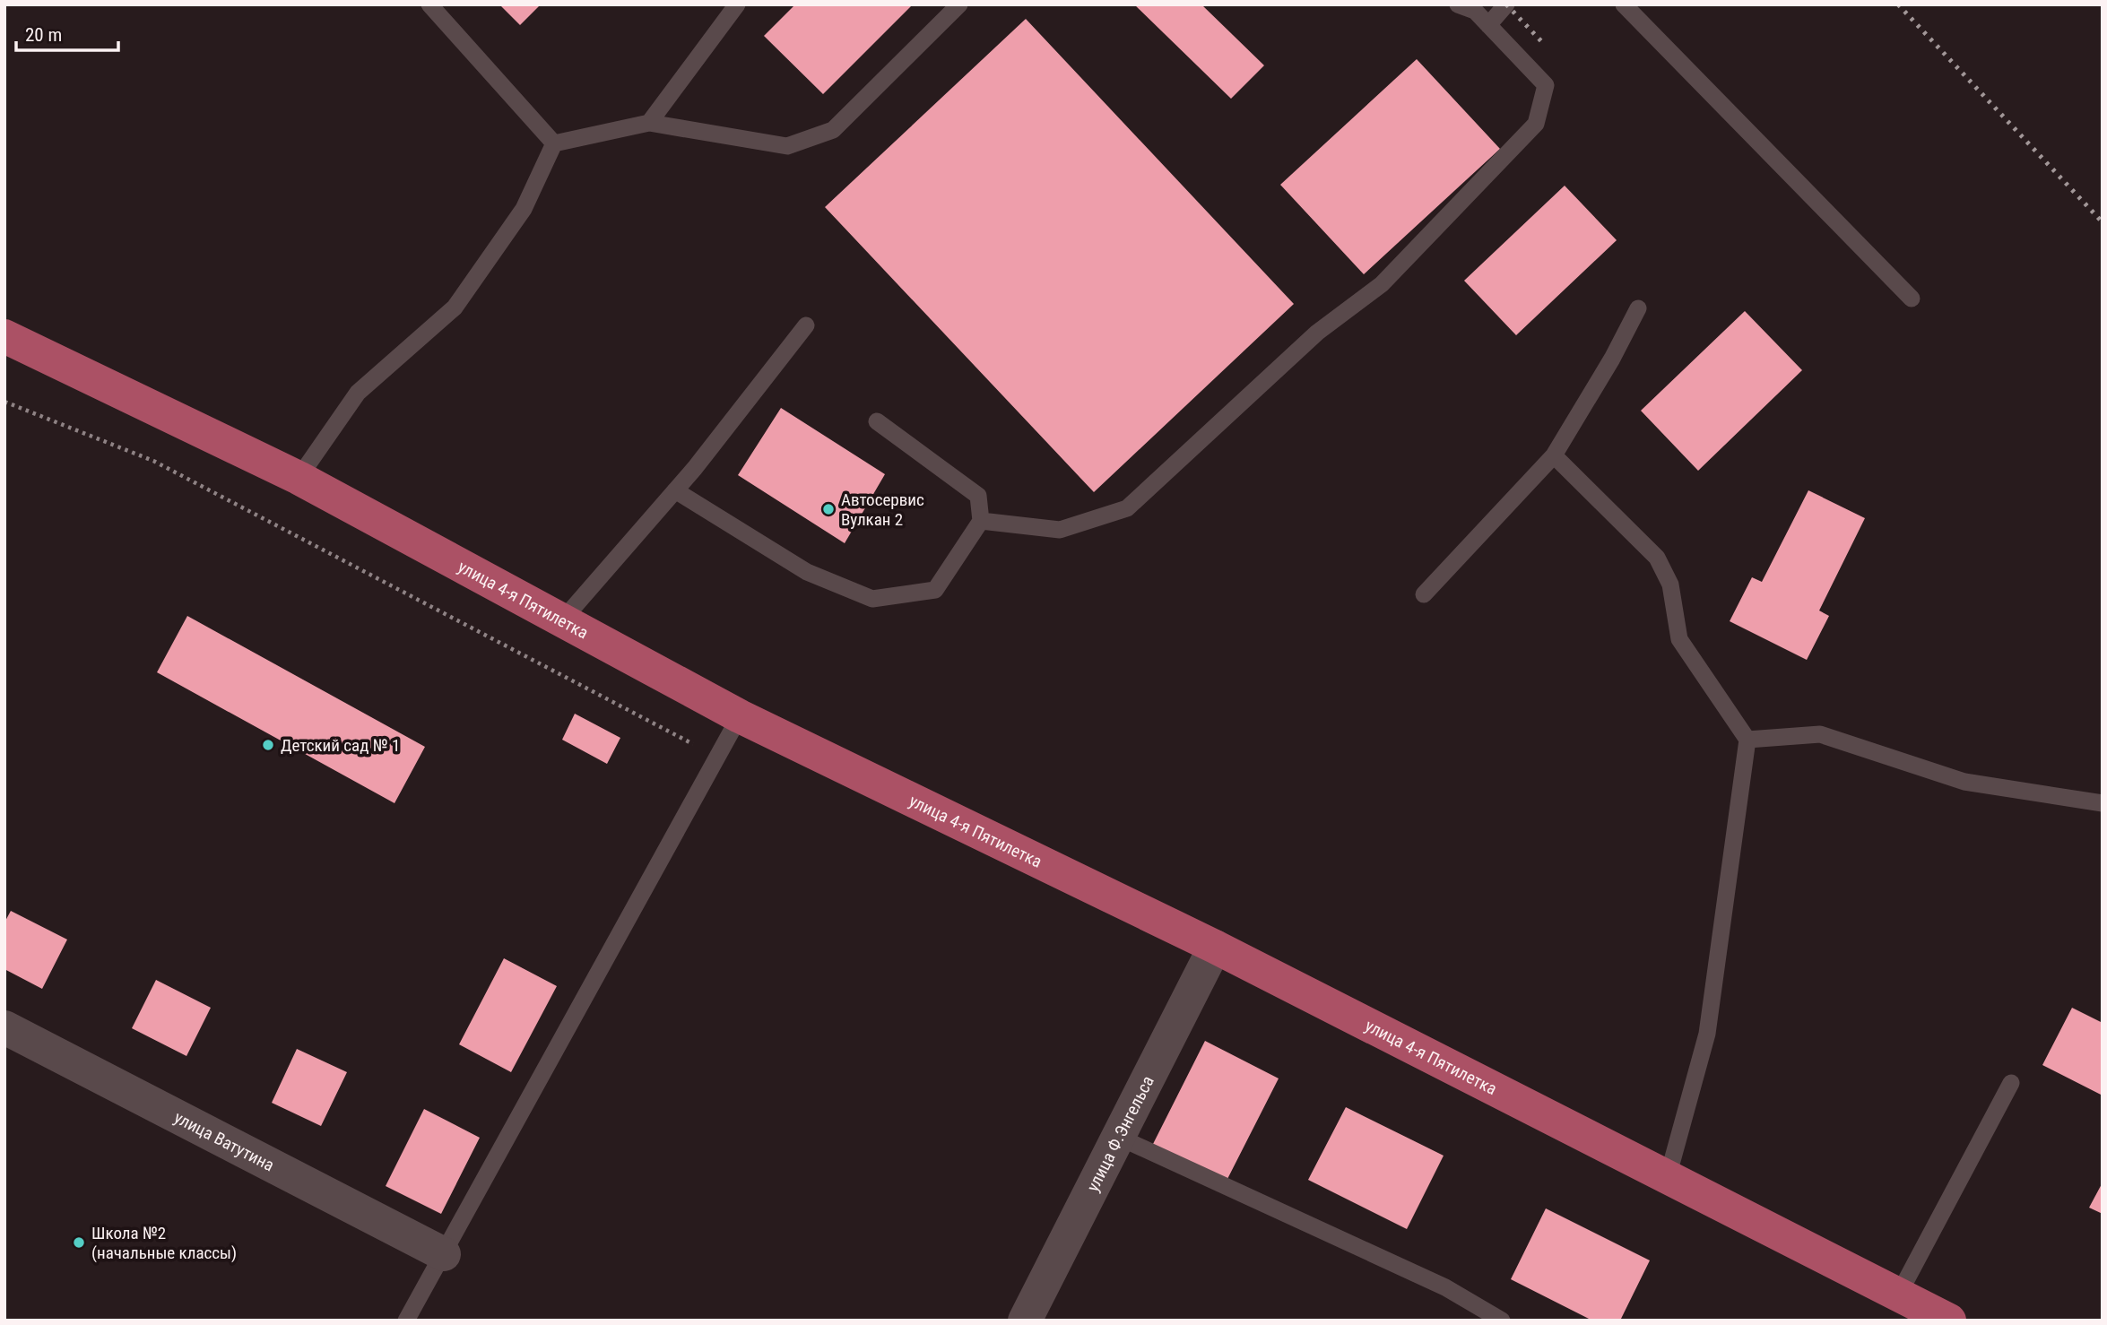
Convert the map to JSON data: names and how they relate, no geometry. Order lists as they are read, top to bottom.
{
  "streets": {
    "main road": ["улица 4-я Пятилетка"],
    "street": ["улица Ф.Энгельса", "улица Ватутина"]
  },
  "crossings": [
    ["улица 4-я Пятилетка", "улица Ф.Энгельса"]
  ],
  "places": ["Автосервис Вулкан 2", "Детский сад № 1", "Школа №2 (начальные классы)"],
  "scale_bar": "20 m"
}
